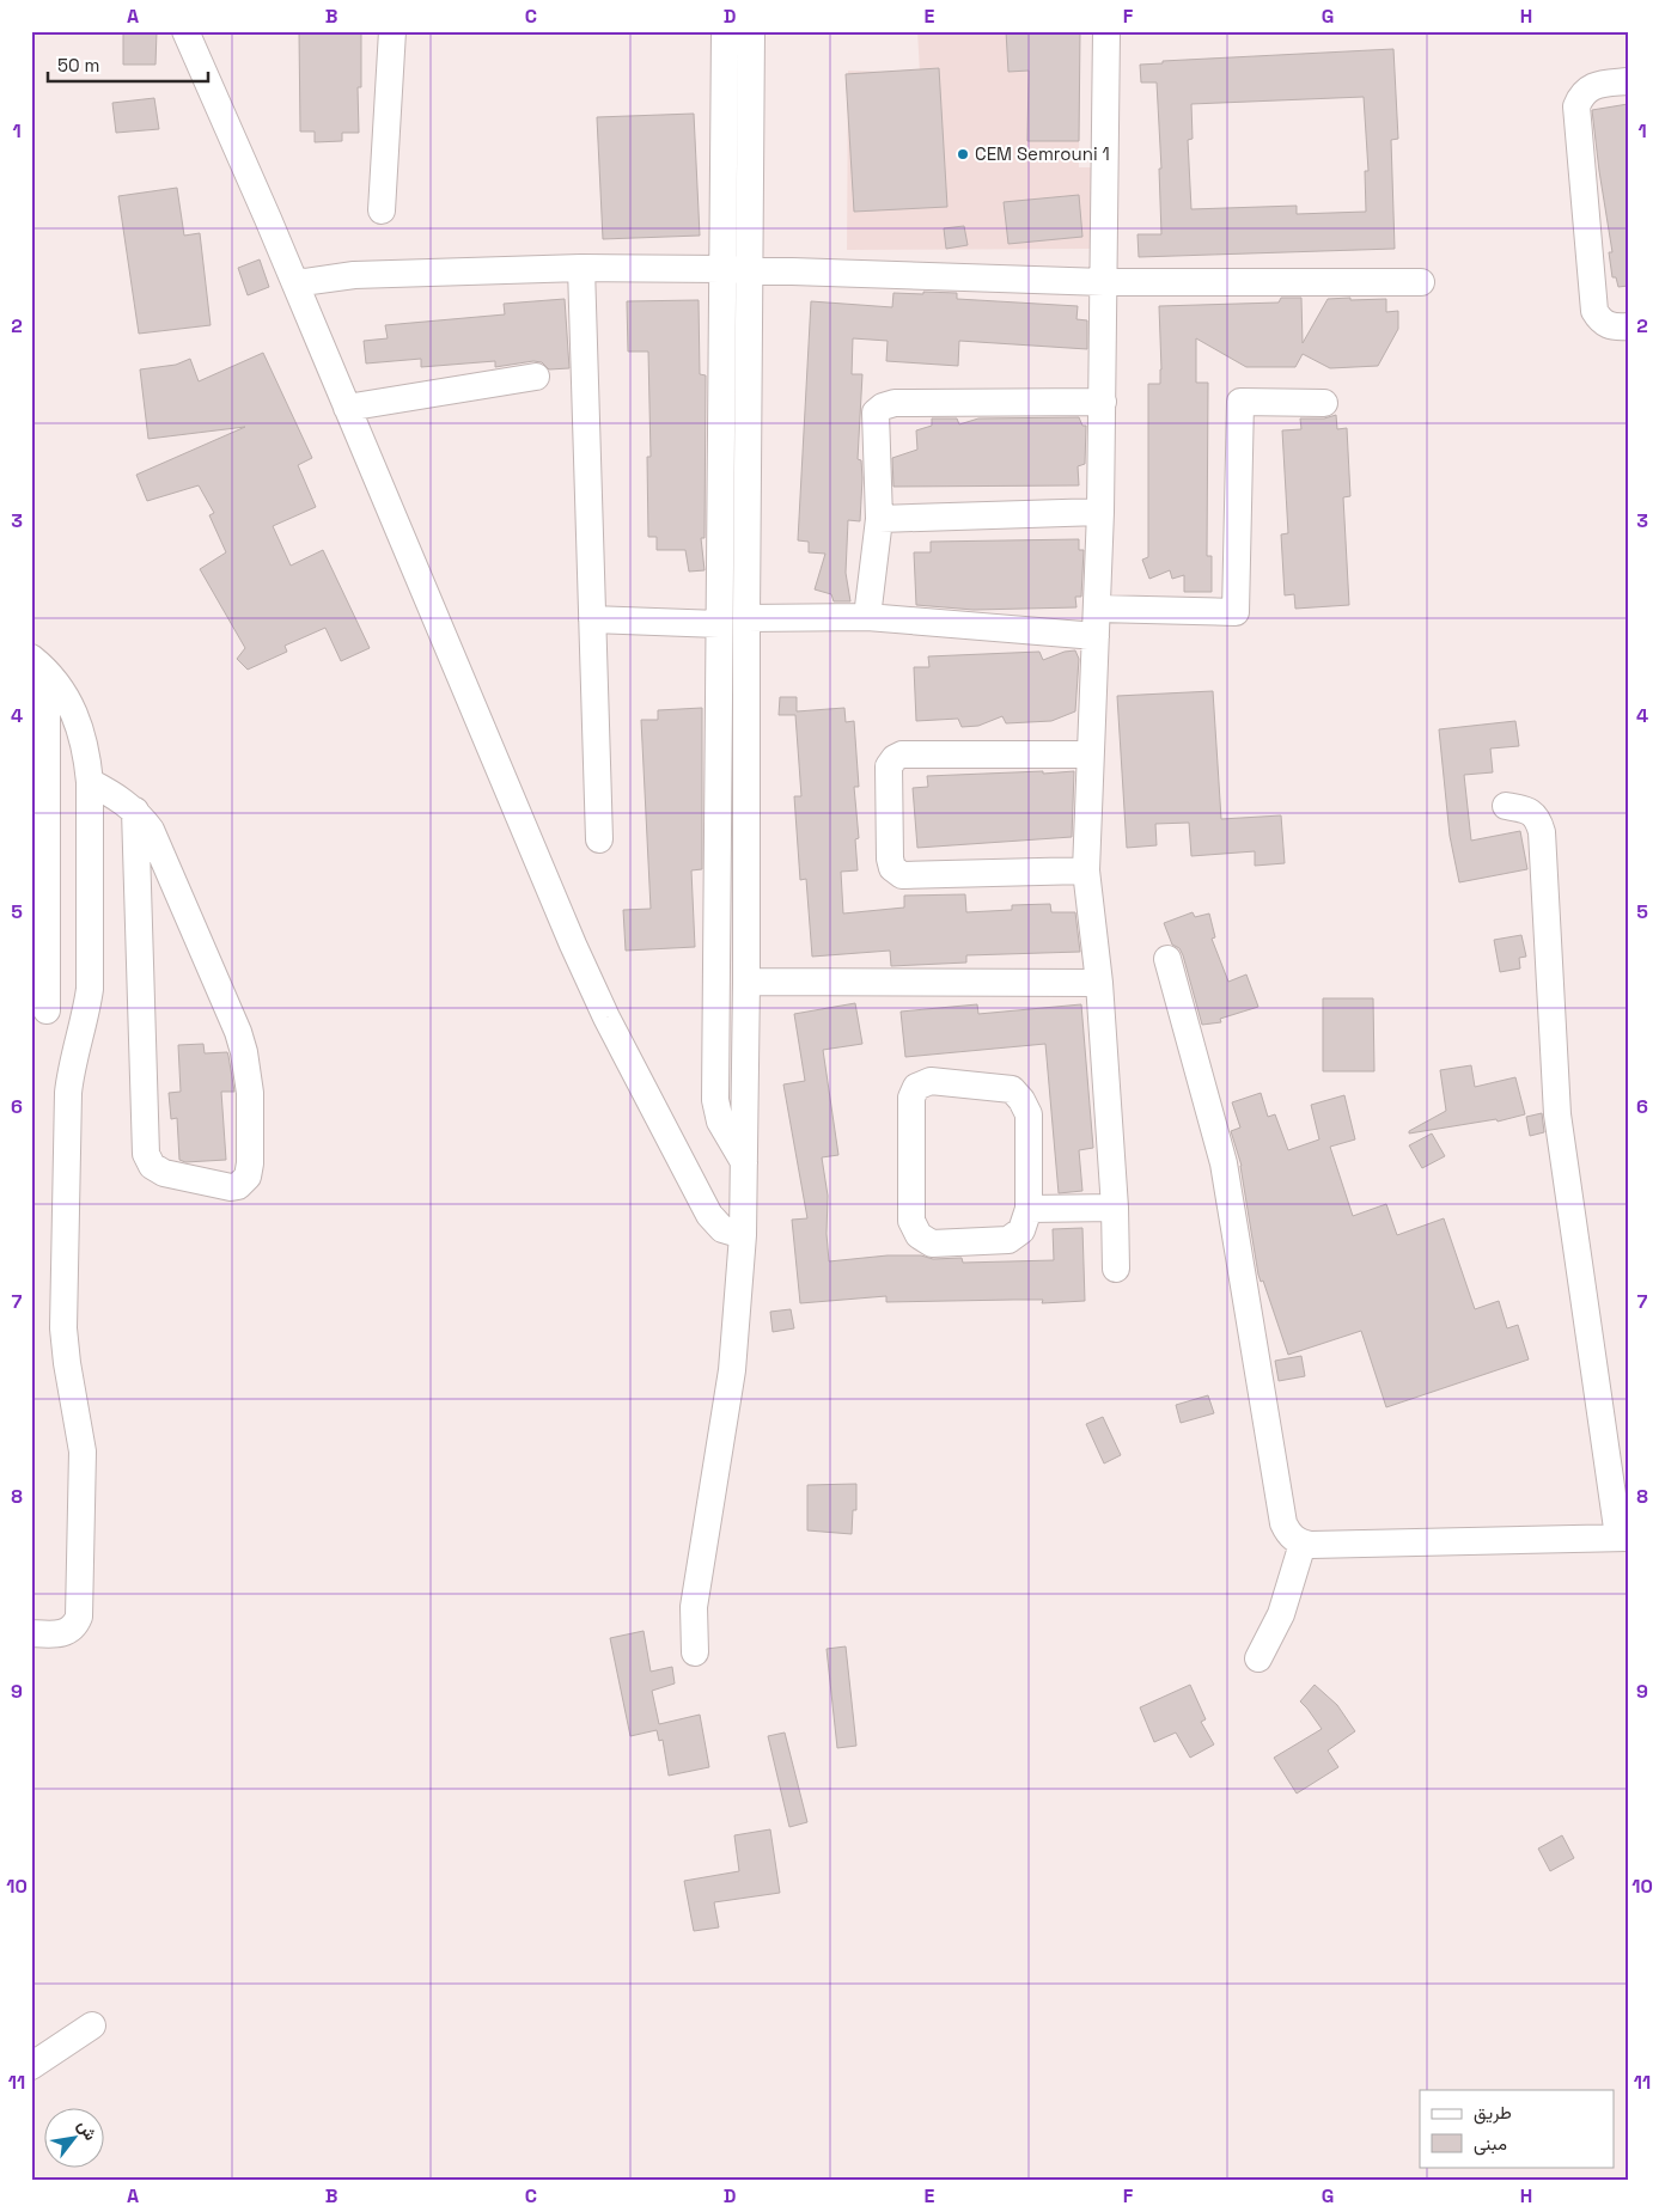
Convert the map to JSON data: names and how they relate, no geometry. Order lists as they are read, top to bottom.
{
  "places": ["CEM Semrouni 1"],
  "legend": ["طريق", "مبنى"],
  "scale_bar": "50 m",
  "north": "top right",
  "grid": {
    "columns": [
      "A",
      "B",
      "C",
      "D",
      "E",
      "F",
      "G",
      "H"
    ],
    "rows": [
      "1",
      "2",
      "3",
      "4",
      "5",
      "6",
      "7",
      "8",
      "9",
      "10",
      "11"
    ]
  }
}
